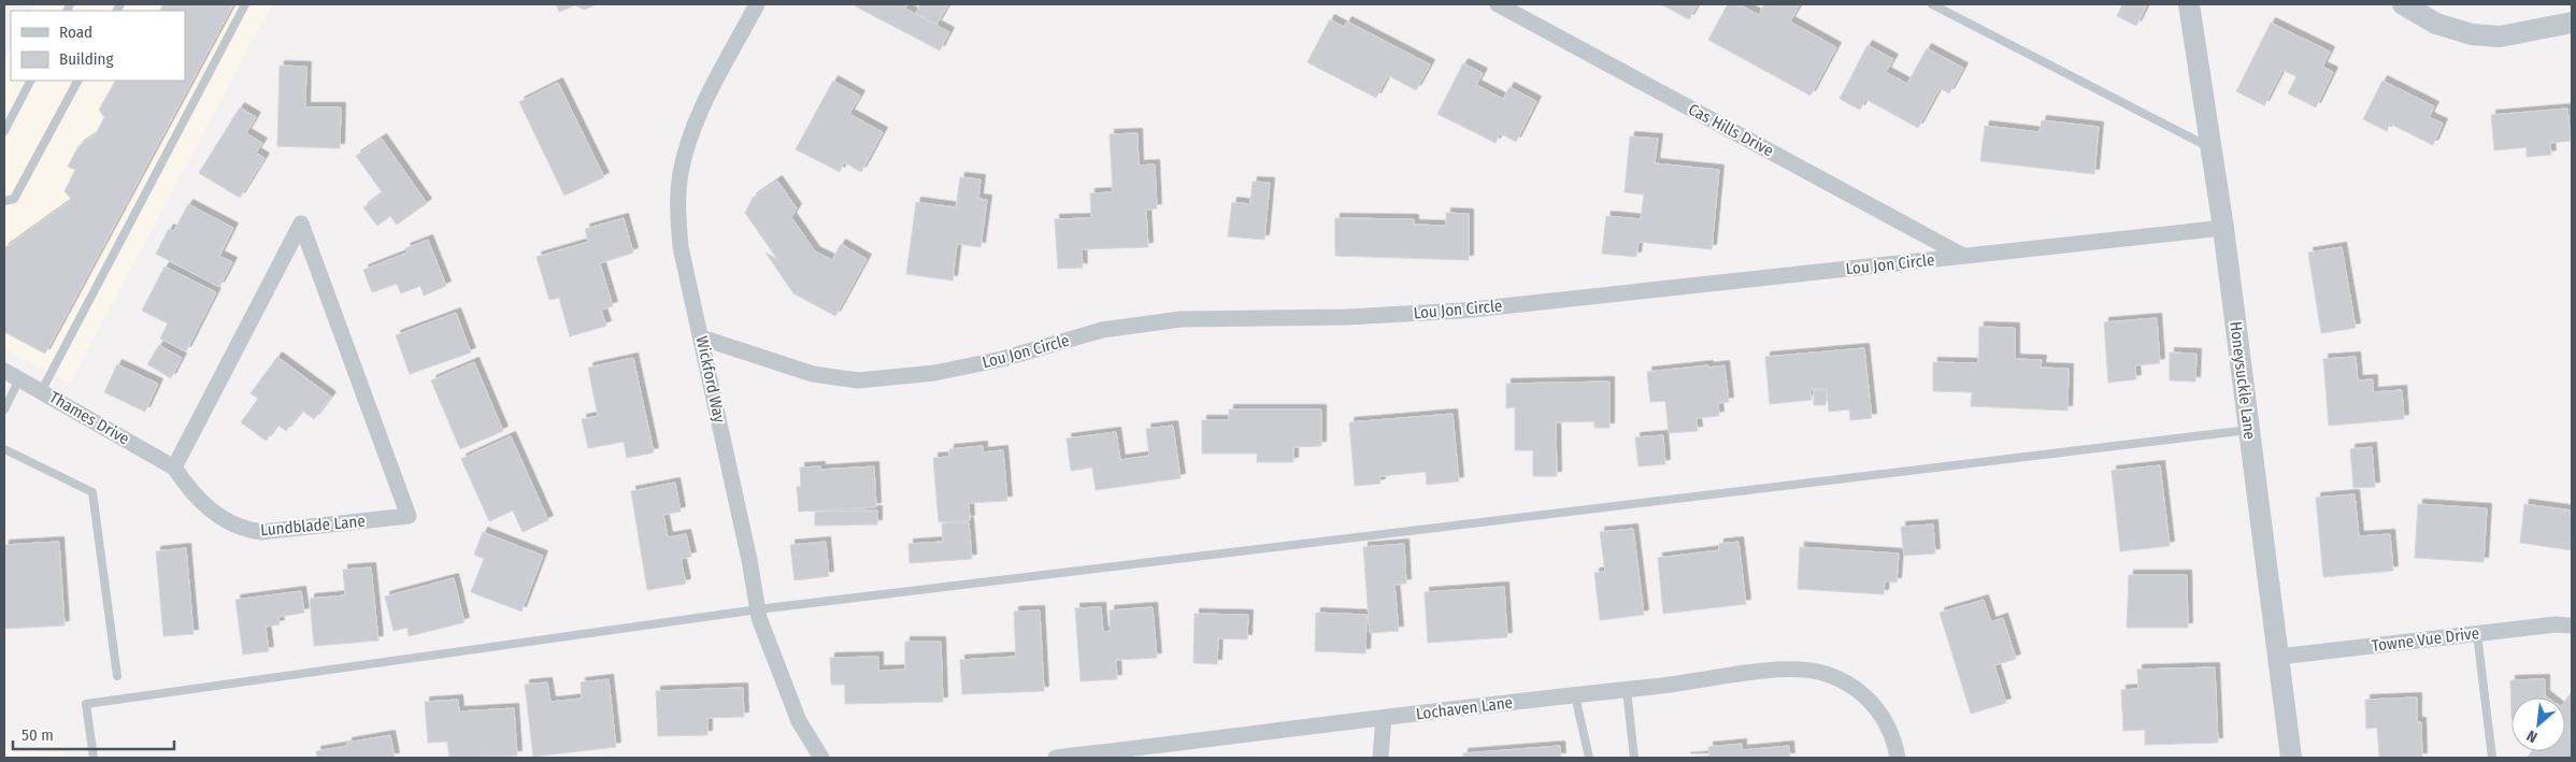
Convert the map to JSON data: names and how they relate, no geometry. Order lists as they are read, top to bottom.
{
  "streets": {
    "street": [
      "Cas Hills Drive",
      "Lou Jon Circle",
      "Wickford Way",
      "Honeysuckle Lane",
      "Thames Drive",
      "Lundblade Lane",
      "Towne Vue Drive",
      "Lochaven Lane"
    ]
  },
  "crossings": [
    ["Cas Hills Drive", "Lou Jon Circle"],
    ["Lou Jon Circle", "Wickford Way"],
    ["Lou Jon Circle", "Honeysuckle Lane"],
    ["Honeysuckle Lane", "Towne Vue Drive"],
    ["Thames Drive", "Lundblade Lane"]
  ],
  "legend": ["Road", "Building"],
  "scale_bar": "50 m",
  "north": "bottom left"
}
